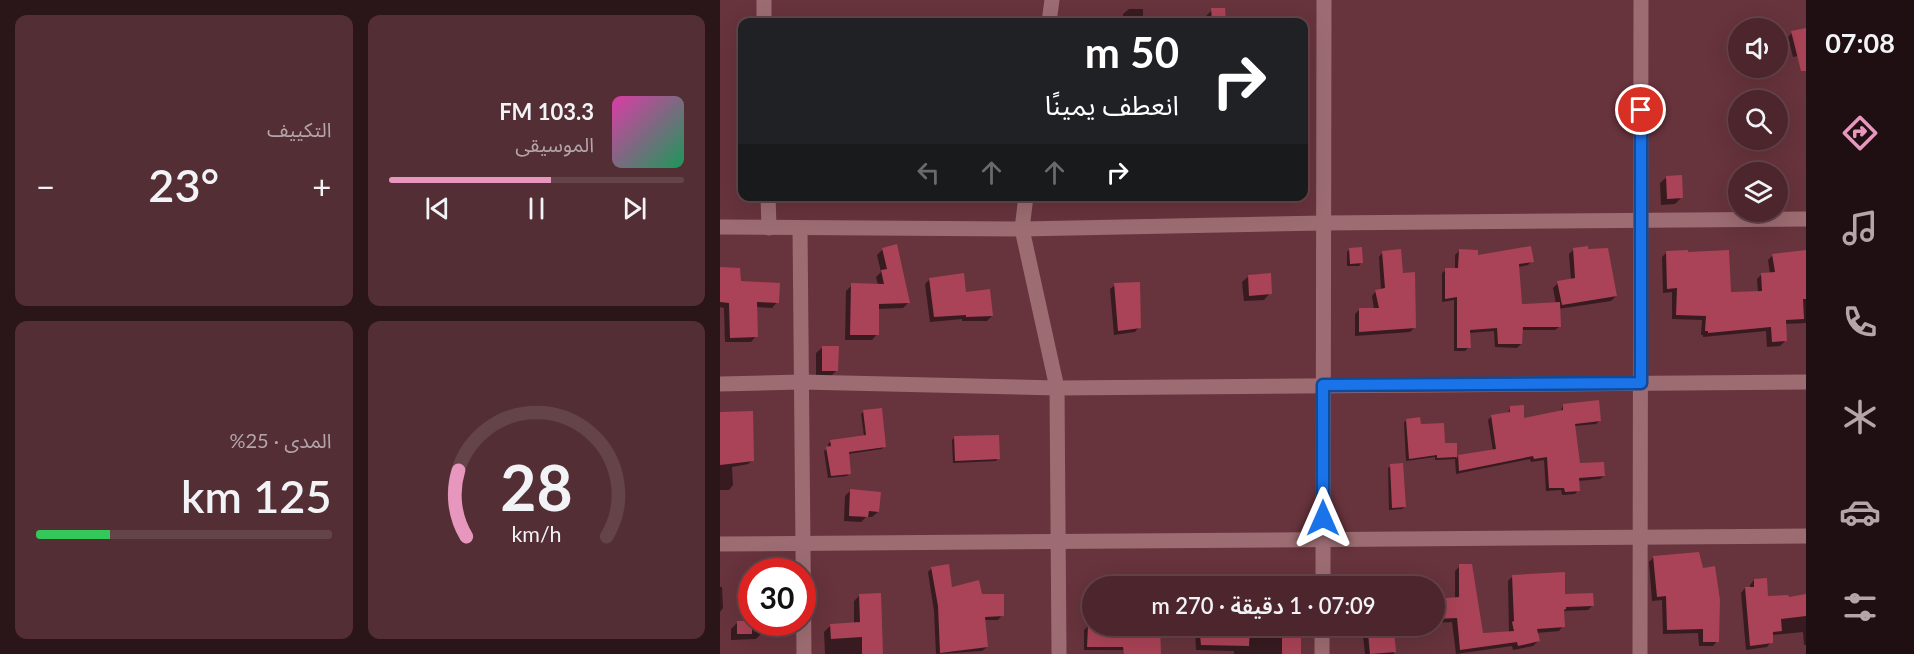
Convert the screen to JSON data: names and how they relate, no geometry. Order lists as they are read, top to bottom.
{
  "page": {
    "tabs": "07:08",
    "tile": [
      "التكييف",
      ["المدى · 25%", "125 km"]
    ],
    "turn": ["50 m", "انعطف يمينًا"],
    "song": ["103.3 FM", "الموسيقى"],
    "heat": ["−", "23°", "+"],
    "limit": "30",
    "trip": "07:09 · 1 دقيقة · 270 m",
    "gauge": ["28", "km/h"]
  }
}
